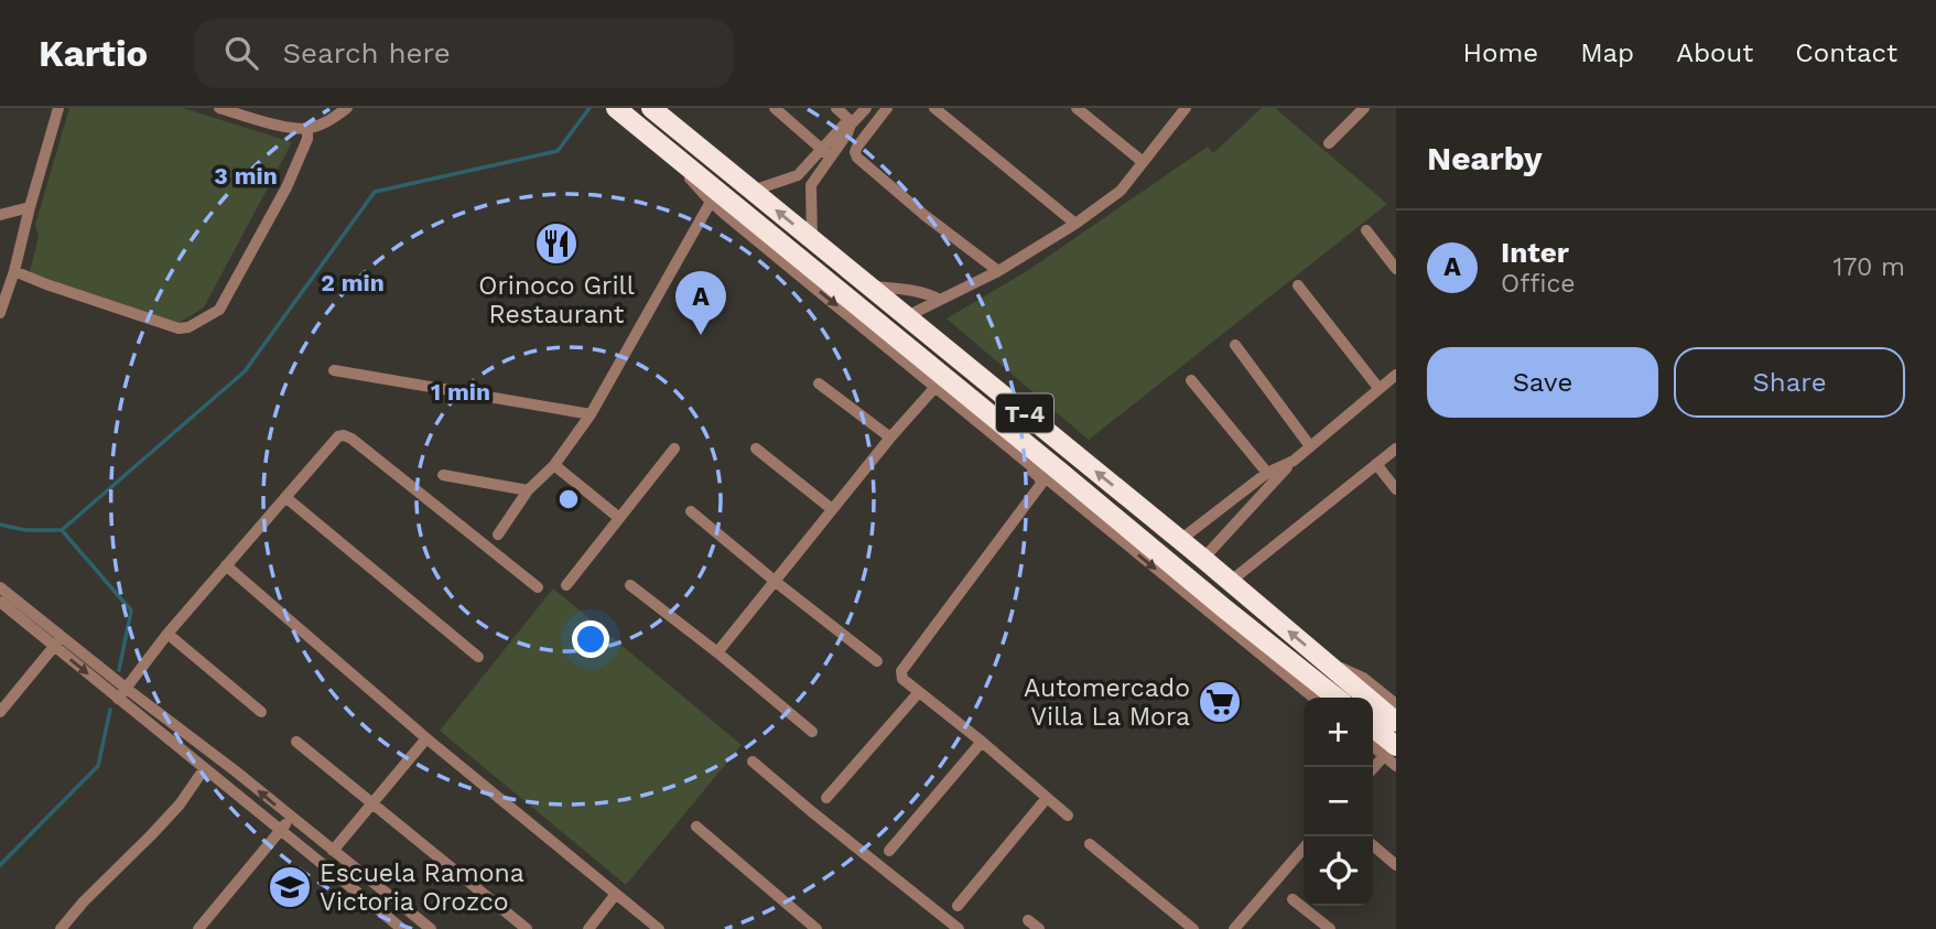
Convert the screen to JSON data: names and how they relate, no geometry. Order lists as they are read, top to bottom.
{
  "streets": {
    "highway": ["T-4"]
  },
  "places": {
    "restaurant": ["Orinoco Grill Restaurant"],
    "supermarket": ["Automercado Villa La Mora"],
    "school or university": ["Escuela Ramona Victoria Orozco"]
  },
  "page": {
    "header": "Kartio",
    "search": "Search here",
    "nav": [
      "Home",
      "Map",
      "About",
      "Contact"
    ],
    "heading": "Nearby",
    "list": [
      {
        "mark": "A",
        "name": "Inter",
        "note": "Office",
        "value": "170 m"
      }
    ],
    "pins": "A",
    "buttons": ["Save", "Share"],
    "map_buttons": ["+", "−"]
  },
  "rings": ["3 min", "2 min", "1 min"]
}
